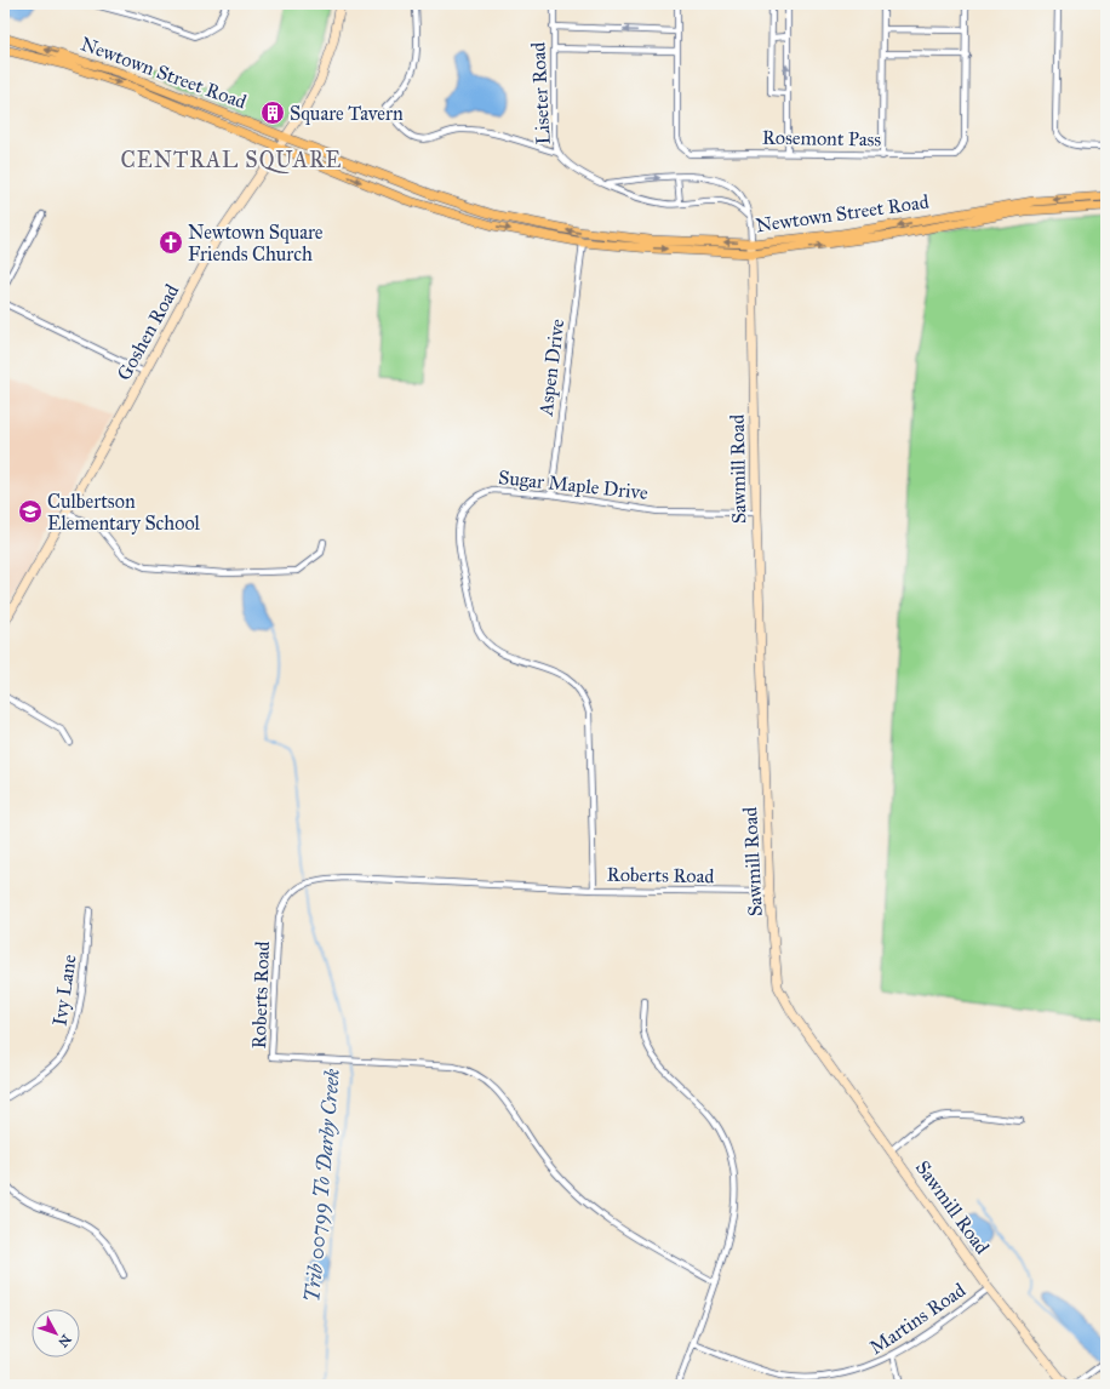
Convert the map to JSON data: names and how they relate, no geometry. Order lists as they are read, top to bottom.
{
  "streets": {
    "main road": ["Newtown Street Road"],
    "street": [
      "Liseter Road",
      "Rosemont Pass",
      "Goshen Road",
      "Aspen Drive",
      "Sawmill Road",
      "Sugar Maple Drive",
      "Roberts Road",
      "Ivy Lane",
      "Martins Road"
    ]
  },
  "crossings": [
    ["Newtown Street Road", "Liseter Road"],
    ["Newtown Street Road", "Goshen Road"],
    ["Newtown Street Road", "Aspen Drive"],
    ["Newtown Street Road", "Sawmill Road"],
    ["Liseter Road", "Sawmill Road"],
    ["Aspen Drive", "Sugar Maple Drive"],
    ["Sawmill Road", "Sugar Maple Drive"],
    ["Sawmill Road", "Roberts Road"],
    ["Sawmill Road", "Martins Road"],
    ["Sugar Maple Drive", "Roberts Road"]
  ],
  "districts": ["CENTRAL SQUARE"],
  "water": ["Trib 00799 To Darby Creek"],
  "places": {
    "building": ["Square Tavern"],
    "church": ["Newtown Square Friends Church"],
    "school or university": ["Culbertson Elementary School"]
  },
  "north": "bottom right"
}
